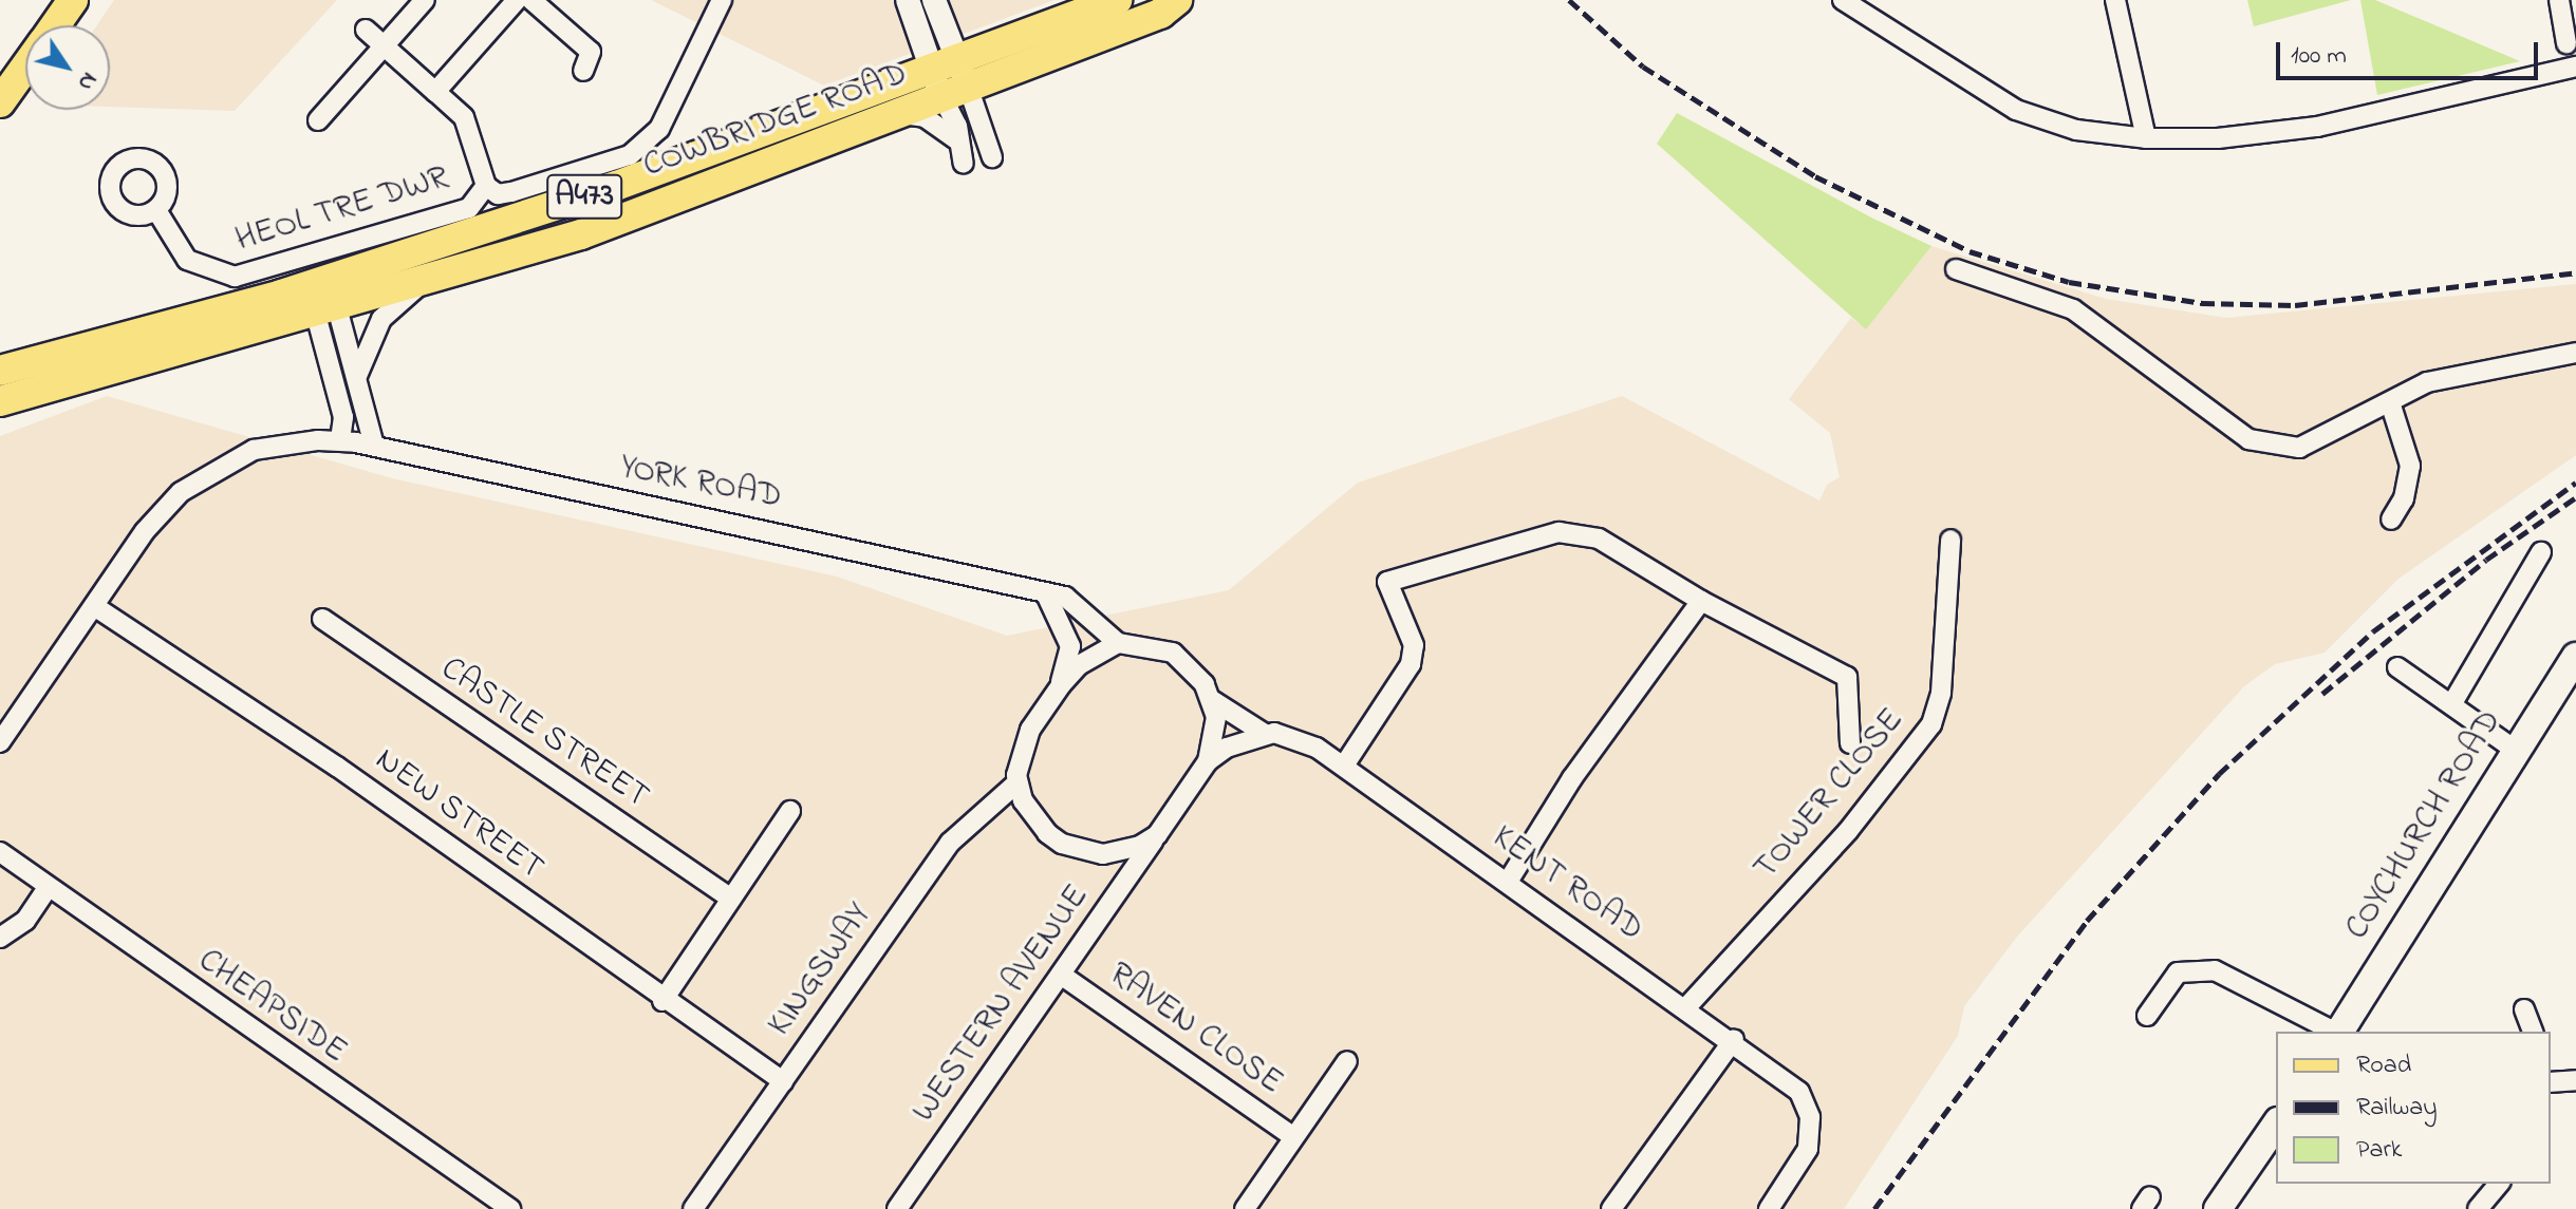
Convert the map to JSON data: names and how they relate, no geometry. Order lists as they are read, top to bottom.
{
  "streets": {
    "main road": ["COWBRIDGE ROAD", "A473", "COYCHURCH ROAD"],
    "street": [
      "HEOL TRE DWR",
      "YORK ROAD",
      "CASTLE STREET",
      "TOWER CLOSE",
      "NEW STREET",
      "KENT ROAD",
      "KINGSWAY",
      "WESTERN AVENUE",
      "CHEAPSIDE",
      "RAVEN CLOSE"
    ]
  },
  "crossings": [
    ["YORK ROAD", "NEW STREET"],
    ["YORK ROAD", "KENT ROAD"],
    ["YORK ROAD", "KINGSWAY"],
    ["YORK ROAD", "WESTERN AVENUE"],
    ["TOWER CLOSE", "KENT ROAD"],
    ["NEW STREET", "KINGSWAY"],
    ["KENT ROAD", "KINGSWAY"],
    ["KENT ROAD", "WESTERN AVENUE"],
    ["KINGSWAY", "WESTERN AVENUE"],
    ["WESTERN AVENUE", "RAVEN CLOSE"]
  ],
  "legend": ["Road", "Railway", "Park"],
  "scale_bar": "100 m",
  "north": "bottom right"
}
